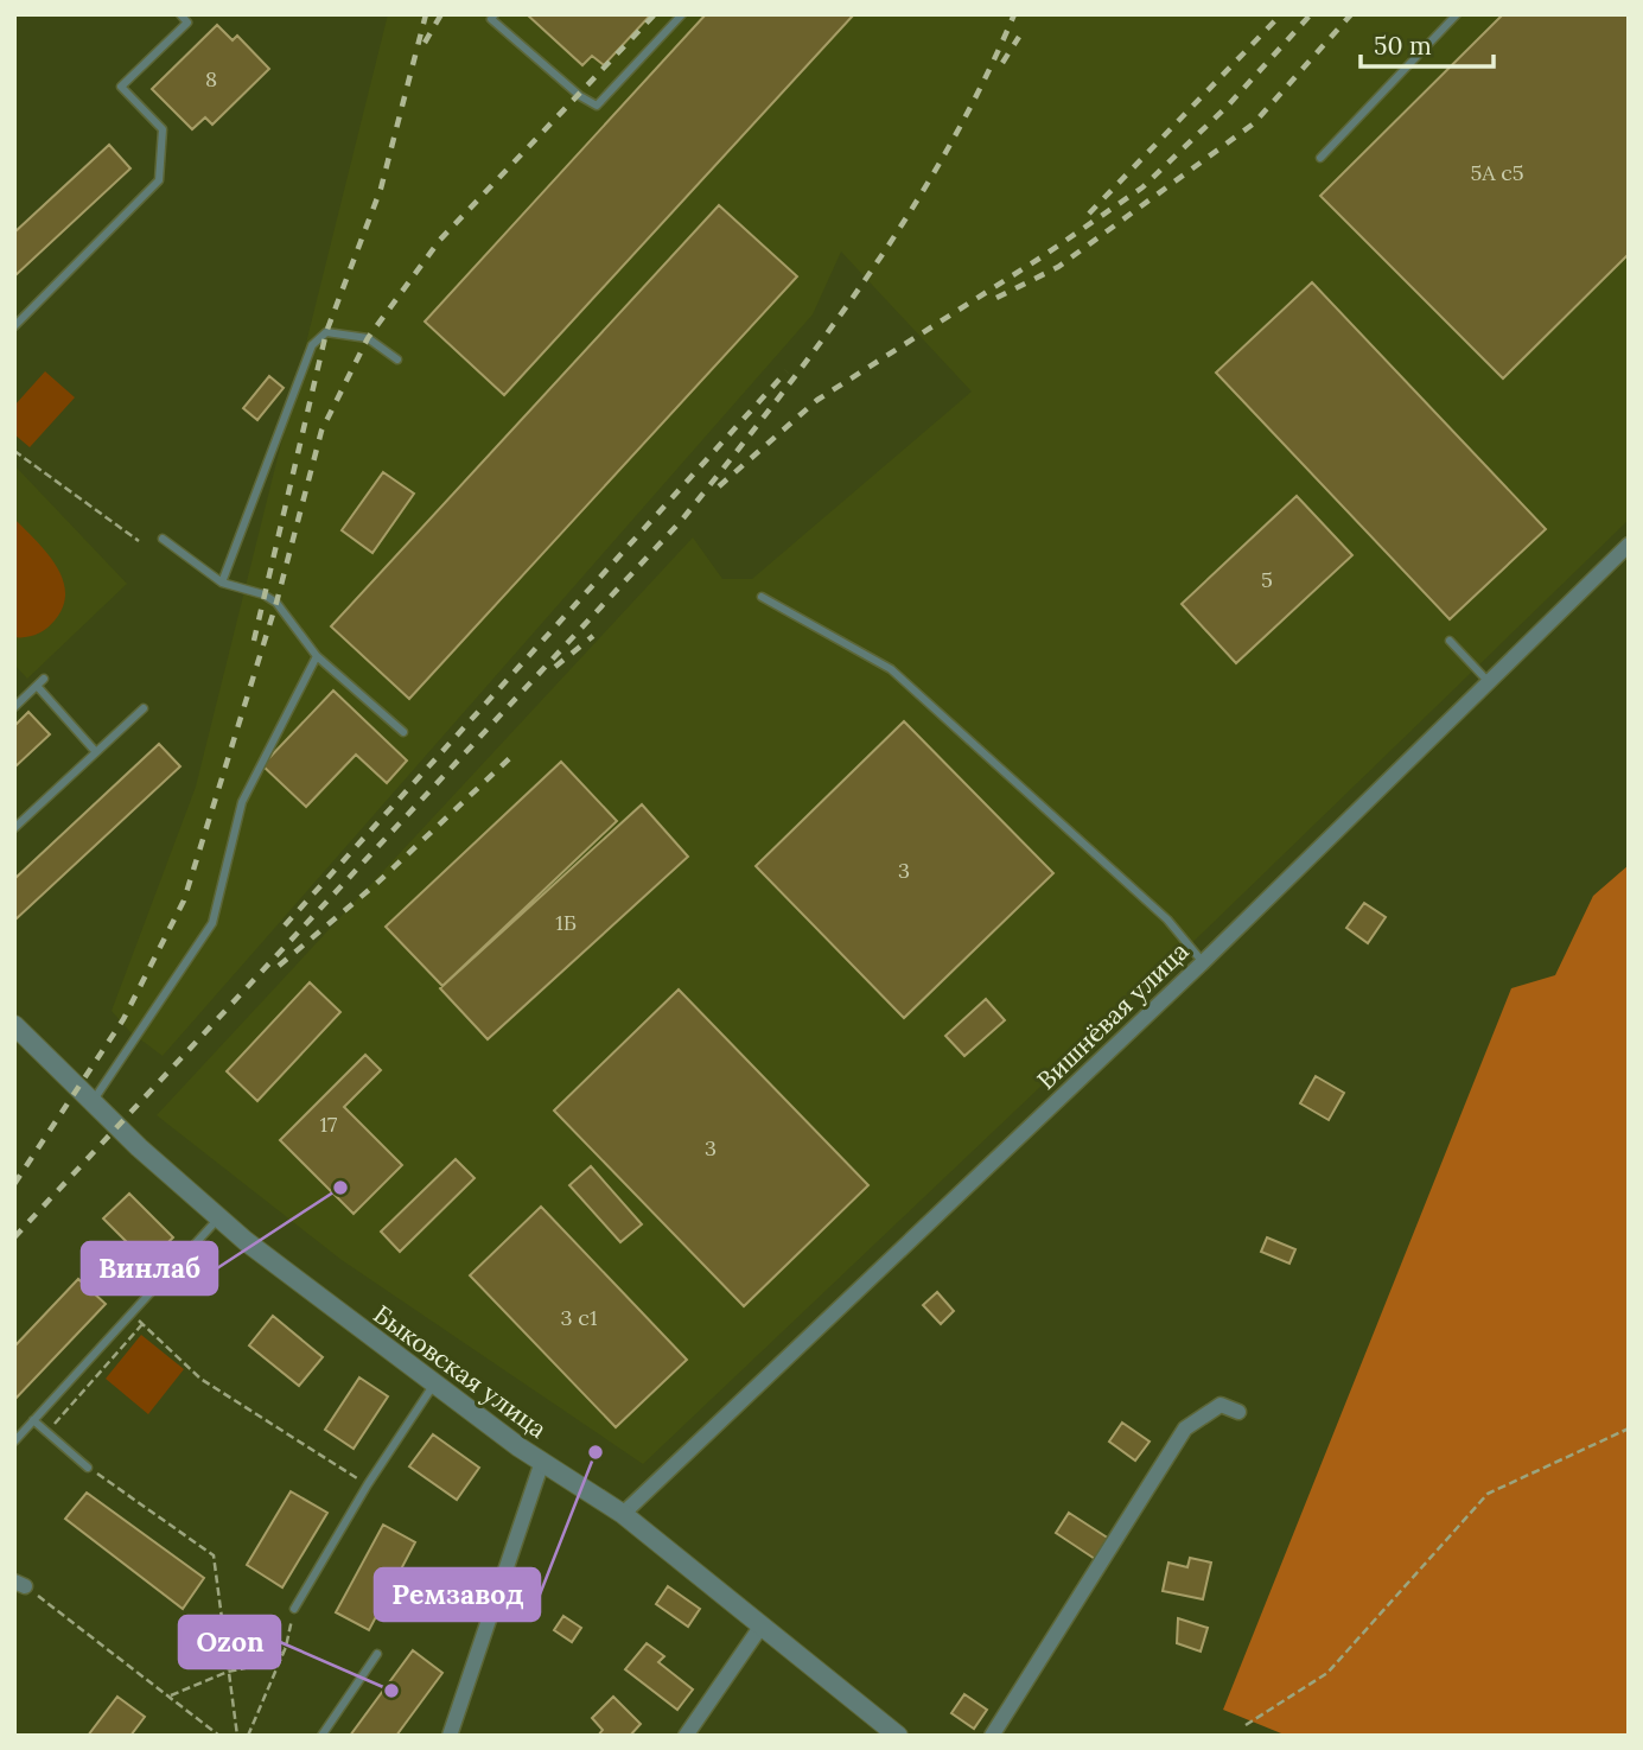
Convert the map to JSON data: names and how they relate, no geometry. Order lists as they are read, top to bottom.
{
  "streets": {
    "street": ["Вишнёвая улица", "Быковская улица"]
  },
  "crossings": [
    ["Вишнёвая улица", "Быковская улица"]
  ],
  "places": ["Винлаб", "Ремзавод", "Ozon"],
  "house_numbers": [
    "8",
    "5А с5",
    "5",
    "3",
    "1Б",
    "17",
    "3",
    "3 с1"
  ],
  "scale_bar": "50 m"
}
